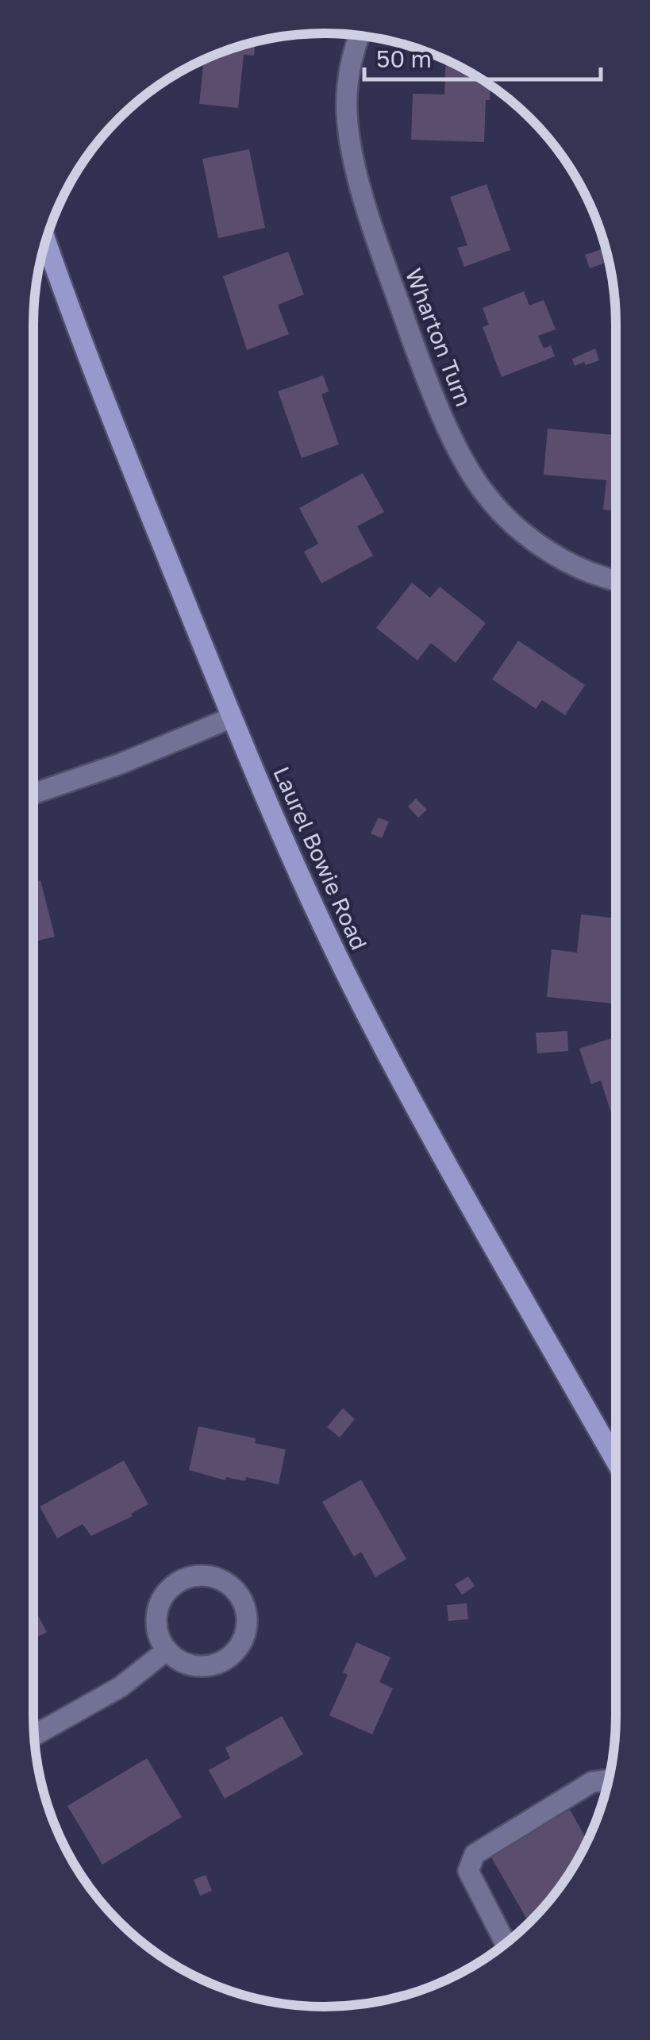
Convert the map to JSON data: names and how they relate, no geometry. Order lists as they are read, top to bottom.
{
  "streets": {
    "main road": ["Laurel Bowie Road"],
    "street": ["Wharton Turn"]
  },
  "scale_bar": "50 m"
}
